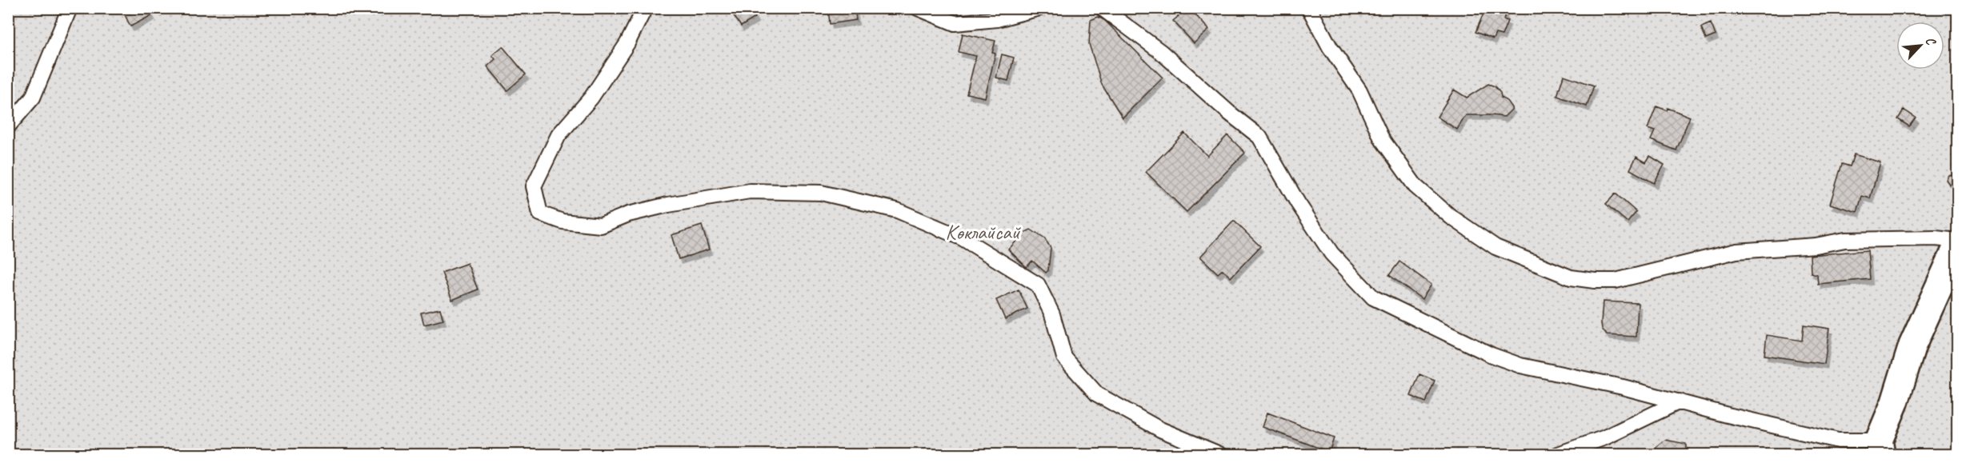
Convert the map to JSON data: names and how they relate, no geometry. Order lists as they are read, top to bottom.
{
  "parks": ["Көклайсай"],
  "north": "top right"
}
